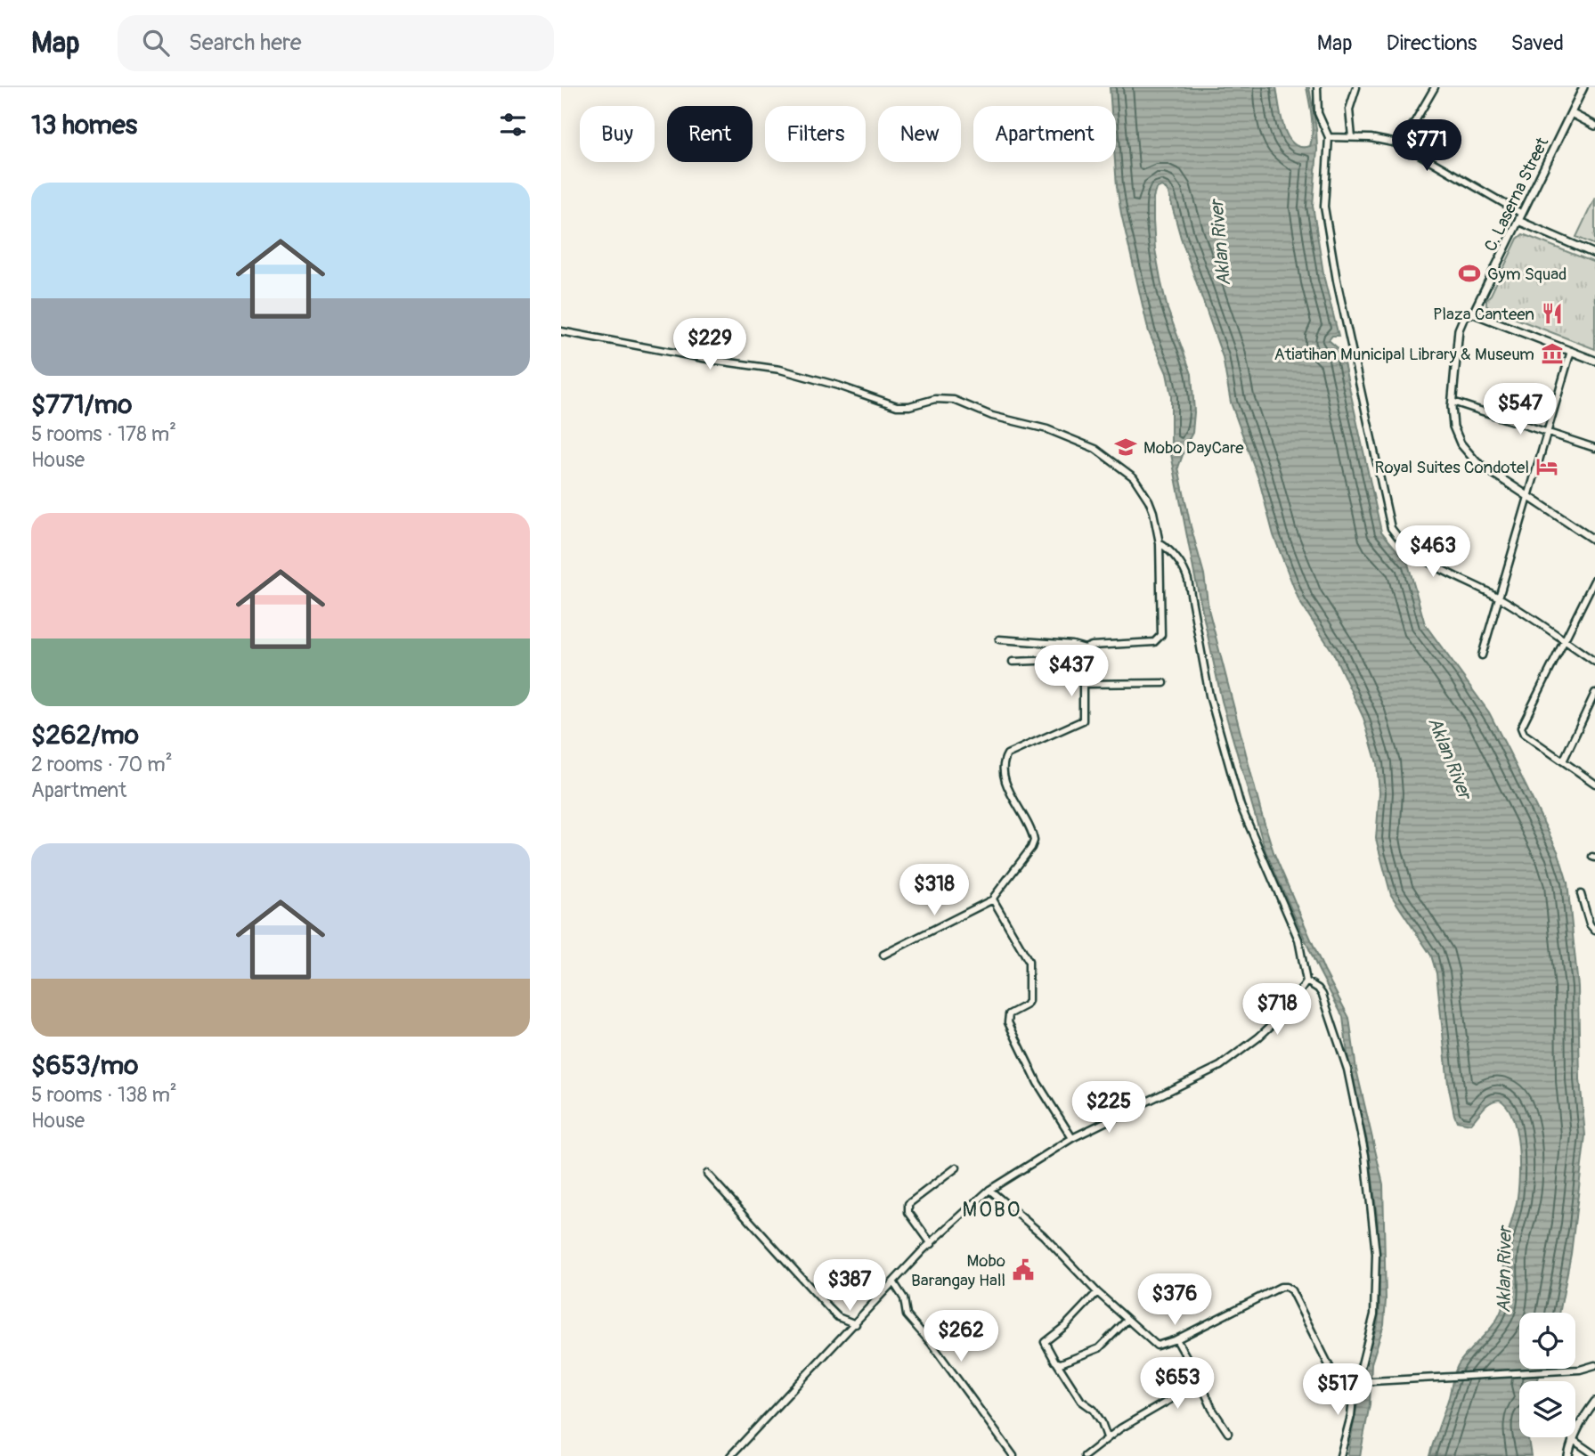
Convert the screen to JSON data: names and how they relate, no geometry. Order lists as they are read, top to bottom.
{
  "streets": {
    "street": ["C. Laserna Street"]
  },
  "districts": ["MOBO"],
  "water": ["Aklan River"],
  "places": {
    "sports": ["Gym Squad"],
    "restaurant": ["Plaza Canteen"],
    "museum": ["Atiatihan Municipal Library & Museum"],
    "school or university": ["Mobo DayCare"],
    "hotel": ["Royal Suites Condotel"],
    "public building": ["Mobo Barangay Hall"]
  },
  "page": {
    "header": "Map",
    "search": "Search here",
    "nav": ["Map", "Directions", "Saved"],
    "heading": "13 homes",
    "chip": [
      "Buy",
      "Rent",
      "Filters",
      "New",
      "Apartment"
    ],
    "price": [
      "$771",
      "$229",
      "$547",
      "$463",
      "$437",
      "$318",
      "$718",
      "$225",
      "$387",
      "$376",
      "$262",
      "$653",
      "$517"
    ],
    "list": [
      {
        "name": "$771/mo",
        "note": "5 rooms · 178 m² · House"
      },
      {
        "name": "$262/mo",
        "note": "2 rooms · 70 m² · Apartment"
      },
      {
        "name": "$653/mo",
        "note": "5 rooms · 138 m² · House"
      }
    ]
  }
}
